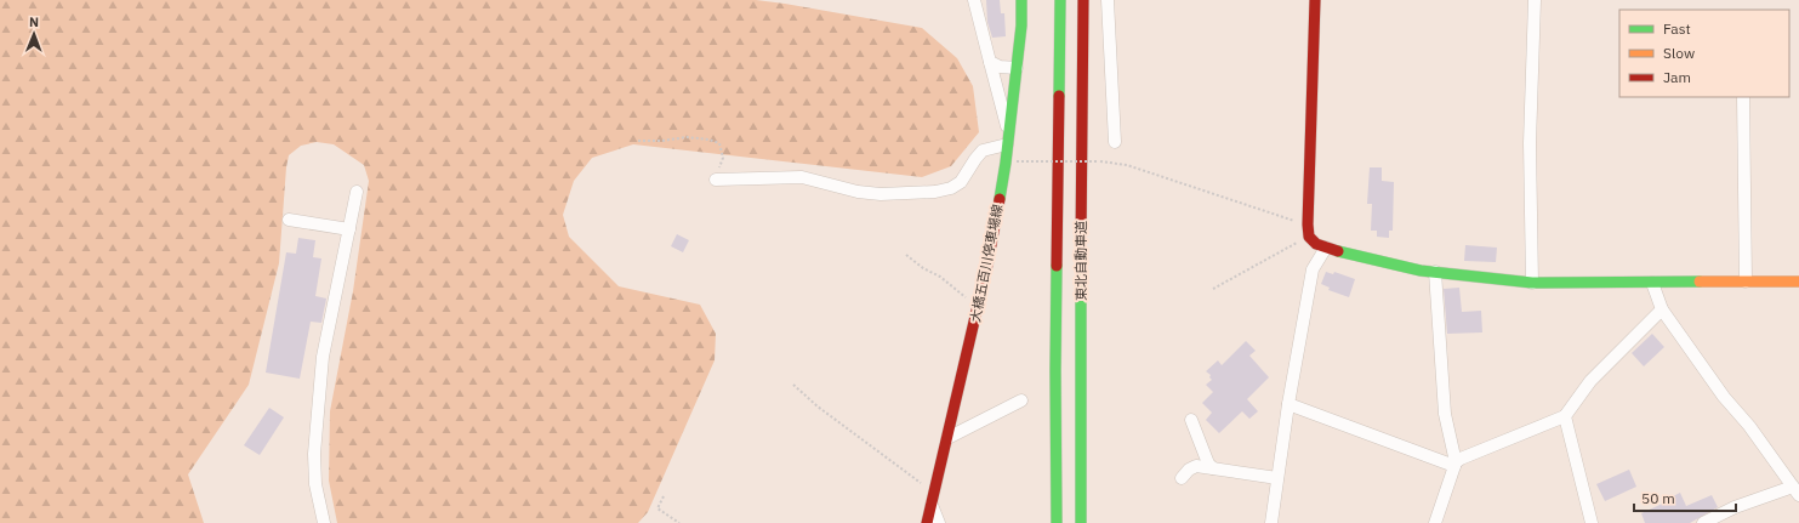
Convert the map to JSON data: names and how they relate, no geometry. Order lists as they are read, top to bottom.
{
  "streets": {
    "main road": ["東北自動車道", "大橋五百川停車場線"]
  },
  "legend": ["Fast", "Slow", "Jam"],
  "scale_bar": "50 m",
  "north": "top"
}
